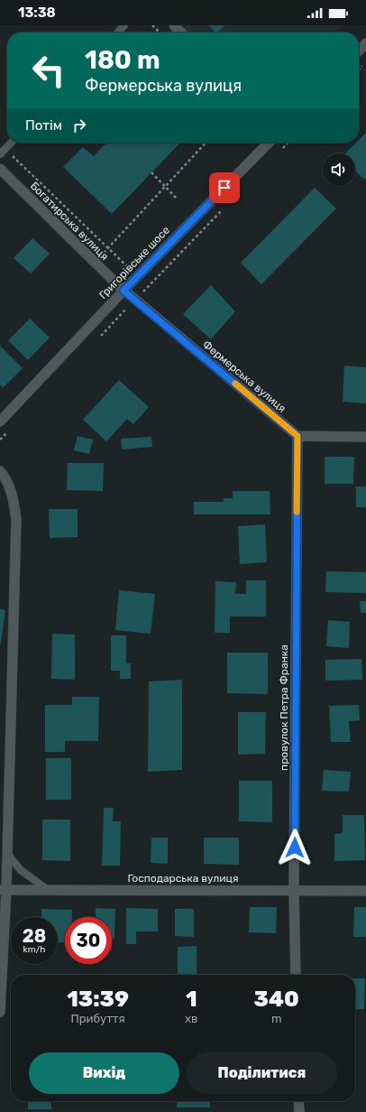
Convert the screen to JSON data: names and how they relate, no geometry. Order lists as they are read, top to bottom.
{
  "streets": {
    "street": [
      "Богатирська вулиця",
      "Григорівське шосе",
      "Фермерська вулиця",
      "провулок Петра Франка",
      "Господарська вулиця"
    ]
  },
  "crossings": [
    ["Богатирська вулиця", "Григорівське шосе"],
    ["Богатирська вулиця", "Фермерська вулиця"],
    ["Григорівське шосе", "Фермерська вулиця"],
    ["Фермерська вулиця", "провулок Петра Франка"],
    ["провулок Петра Франка", "Господарська вулиця"]
  ],
  "page": {
    "status": "13:38",
    "turn": ["180 m", "Фермерська вулиця"],
    "then": "Потім",
    "speed": "28 km/h",
    "limit": "30",
    "eta": [
      "13:39",
      "Прибуття",
      "1",
      "хв",
      "340",
      "m"
    ],
    "buttons": ["Вихід", "Поділитися"]
  }
}
